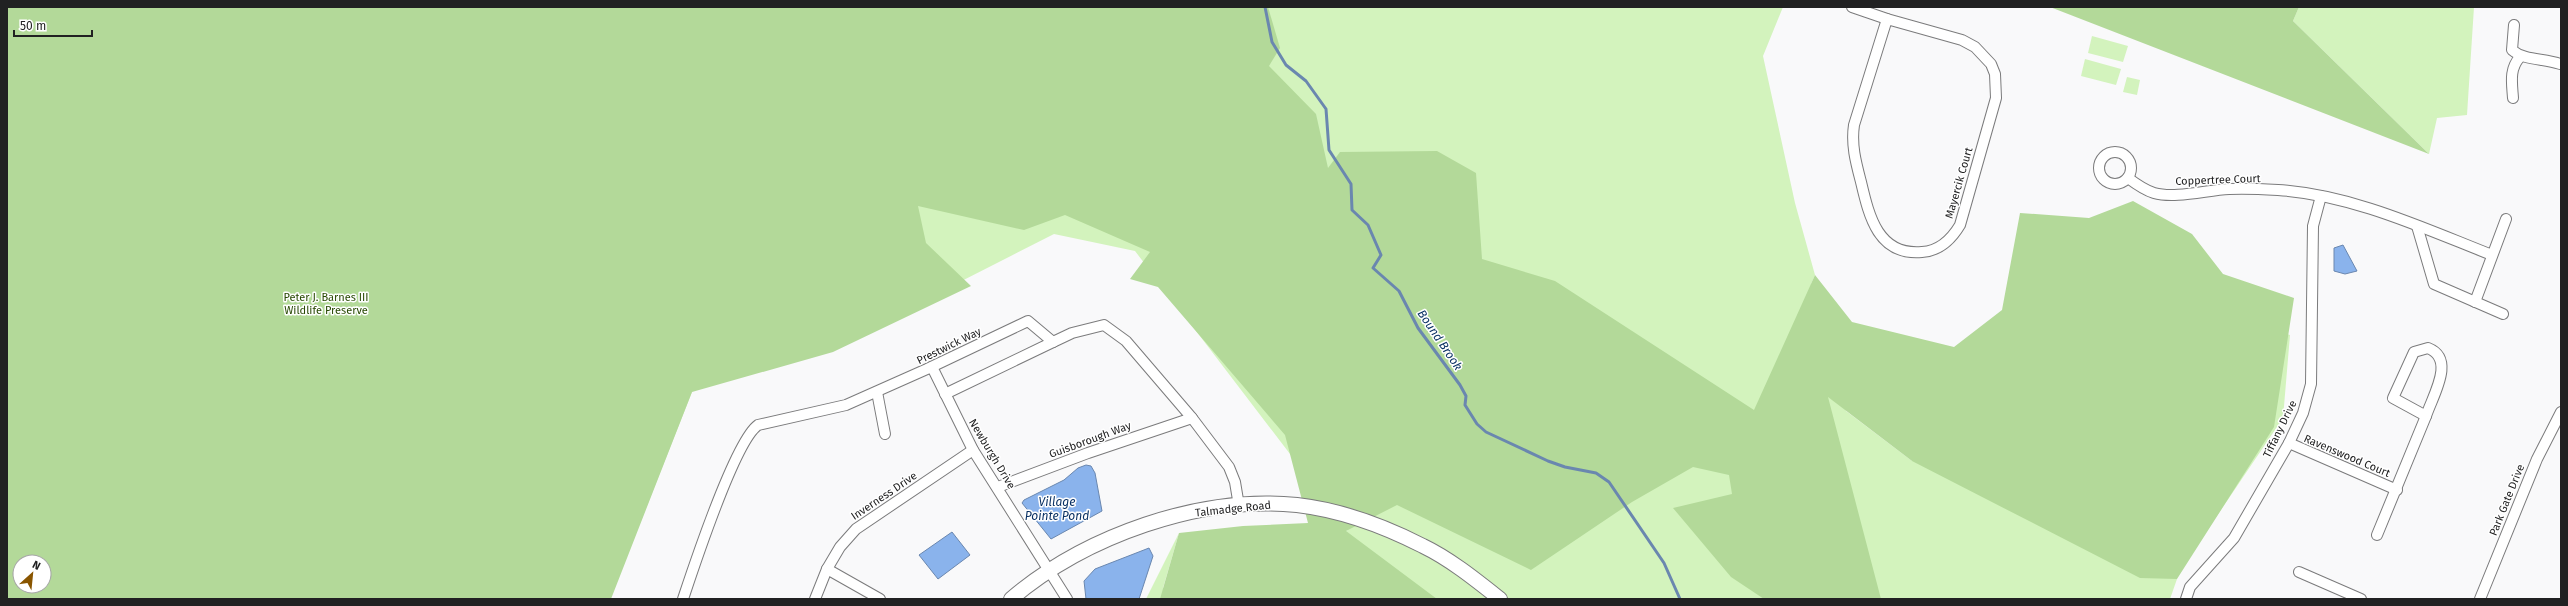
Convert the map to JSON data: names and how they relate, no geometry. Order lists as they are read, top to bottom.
{
  "streets": {
    "street": [
      "Coppertree Court",
      "Mayercik Court",
      "Prestwick Way",
      "Tiffany Drive",
      "Guisborough Way",
      "Newburgh Drive",
      "Ravenswood Court",
      "Inverness Drive",
      "Park Gate Drive",
      "Talmadge Road"
    ]
  },
  "crossings": [
    ["Coppertree Court", "Tiffany Drive"],
    ["Prestwick Way", "Newburgh Drive"],
    ["Tiffany Drive", "Ravenswood Court"],
    ["Guisborough Way", "Newburgh Drive"],
    ["Newburgh Drive", "Inverness Drive"],
    ["Newburgh Drive", "Talmadge Road"]
  ],
  "water": ["Bound Brook", "Village Pointe Pond"],
  "parks": ["Peter J. Barnes III Wildlife Preserve"],
  "scale_bar": "50 m",
  "north": "top right"
}
